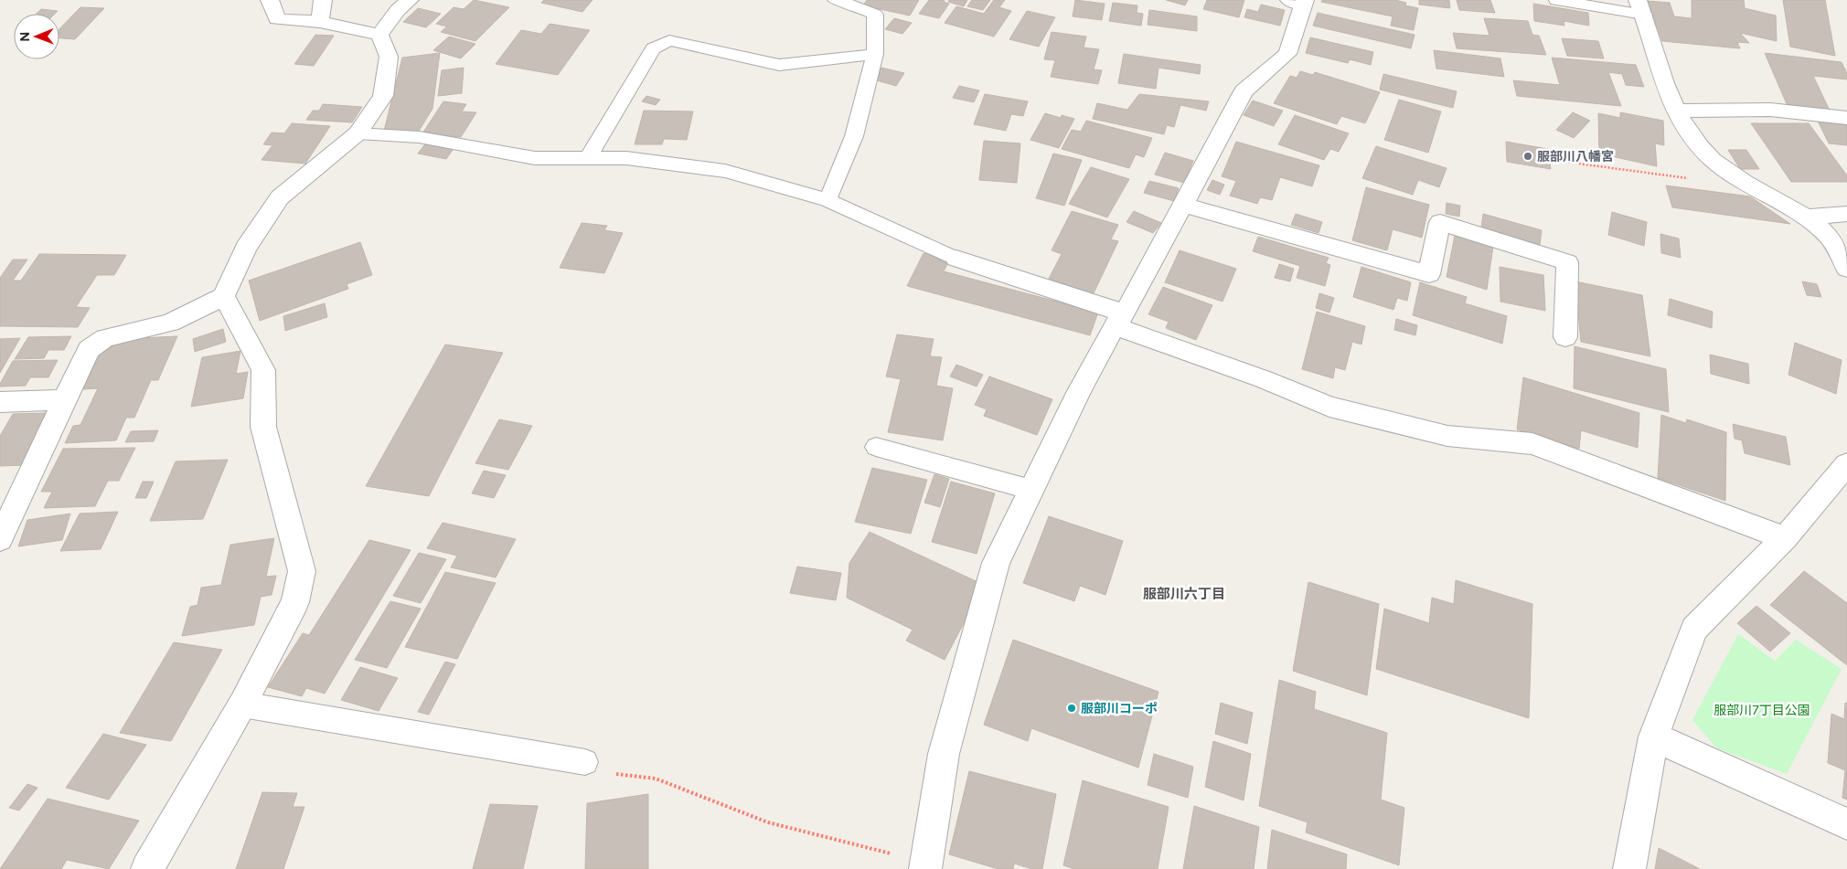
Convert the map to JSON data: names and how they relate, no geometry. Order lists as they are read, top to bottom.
{
  "districts": ["服部川六丁目"],
  "parks": ["服部川7丁目公園"],
  "places": ["服部川八幡宮", "服部川コーポ"],
  "north": "left"
}
